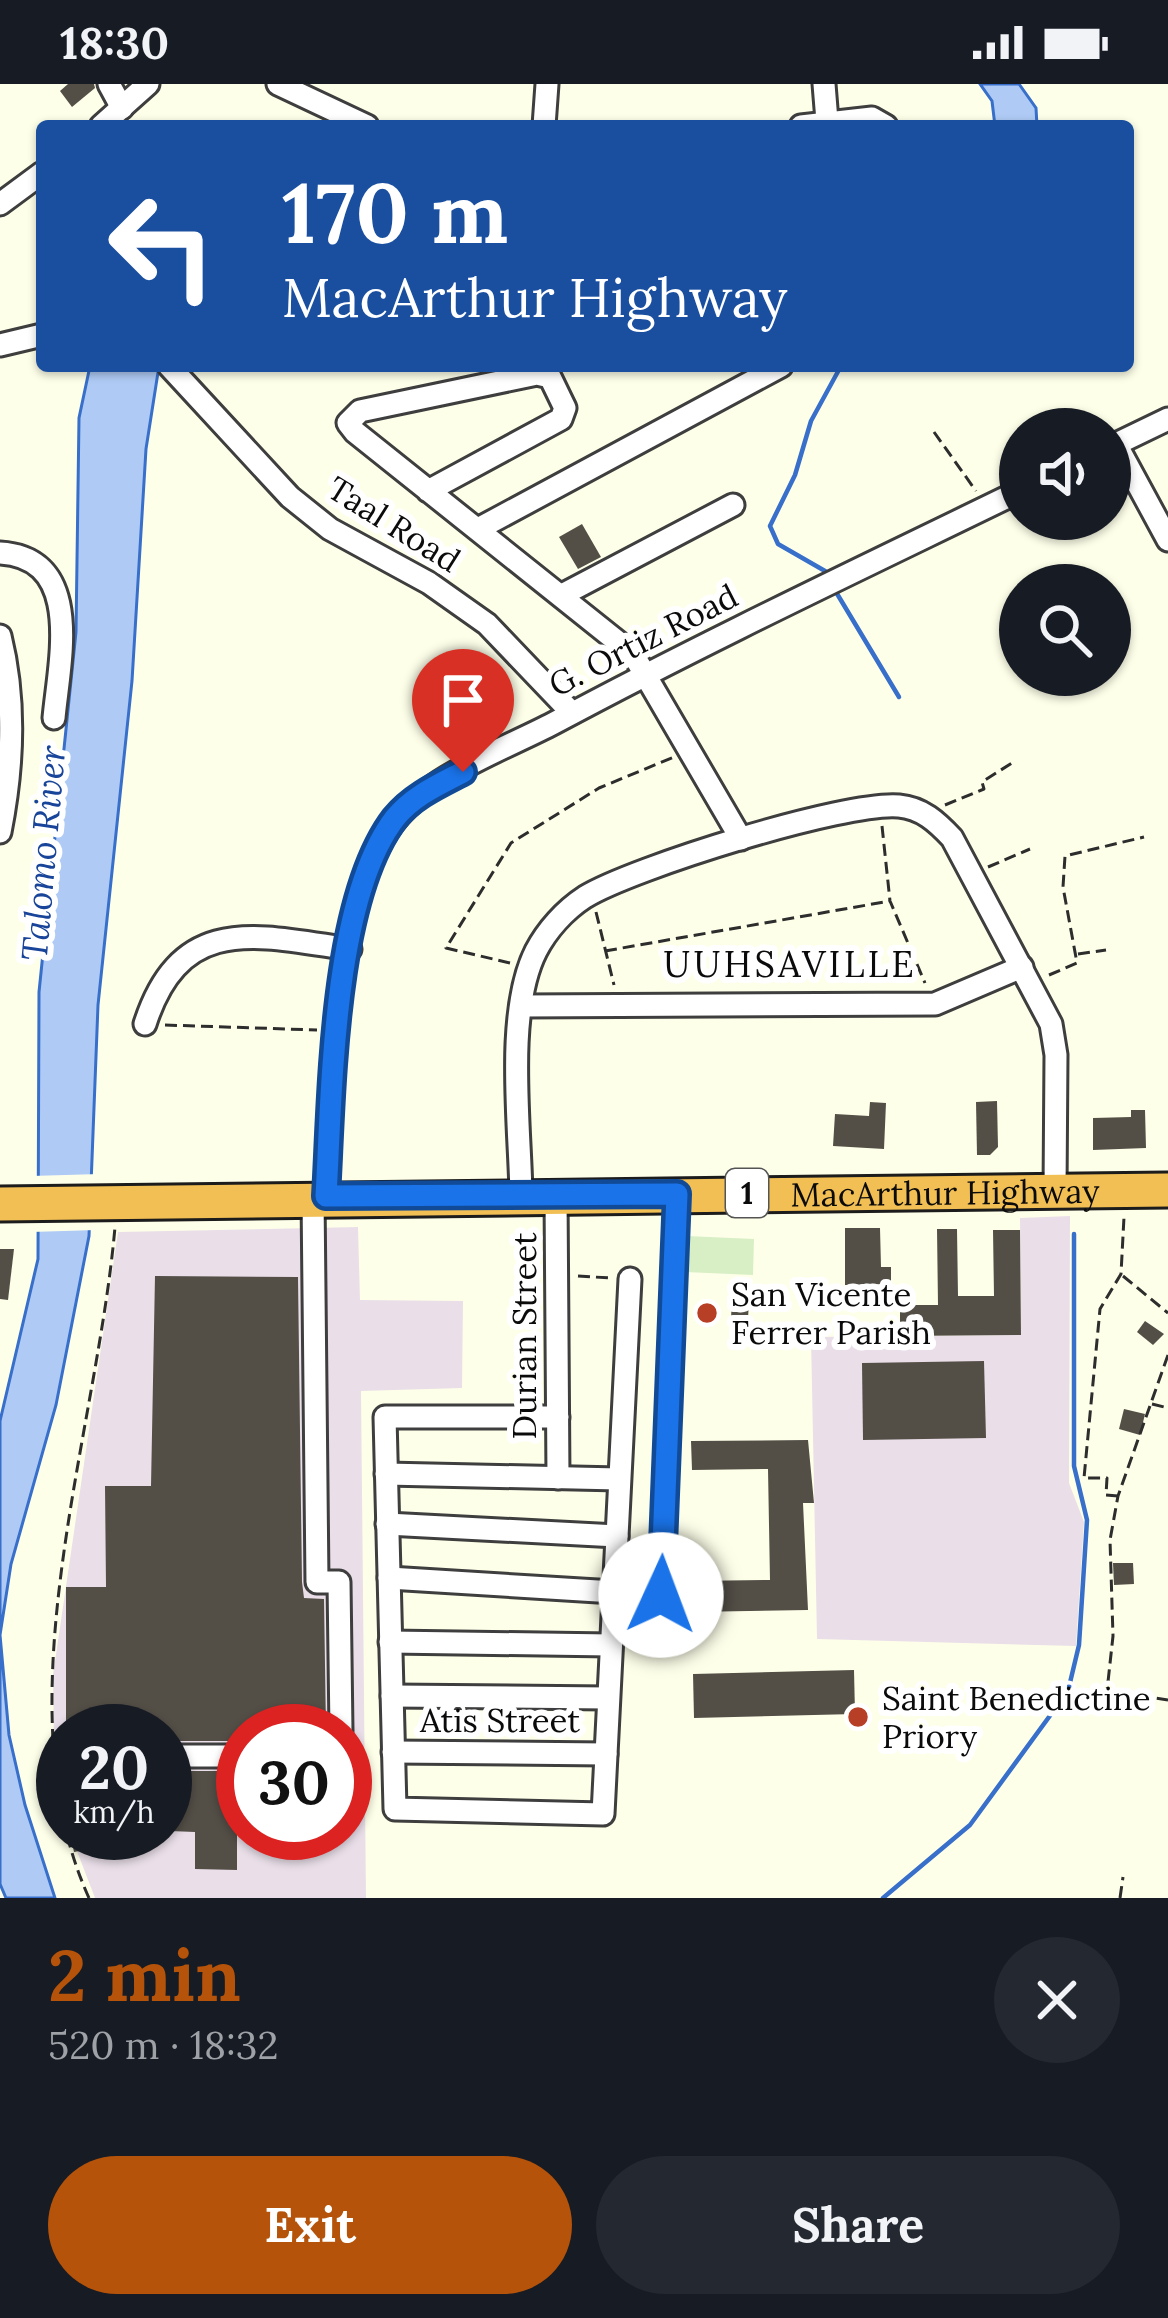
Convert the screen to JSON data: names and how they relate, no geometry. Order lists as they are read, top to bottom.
{
  "streets": {
    "highway": ["MacArthur Highway", "1"],
    "street": [
      "Taal Road",
      "G. Ortiz Road",
      "Durian Street",
      "Atis Street"
    ]
  },
  "crossings": [
    ["Taal Road", "G. Ortiz Road"],
    ["G. Ortiz Road", "MacArthur Highway"],
    ["MacArthur Highway", "Durian Street"]
  ],
  "districts": ["UUHSAVILLE"],
  "water": ["Talomo River"],
  "places": ["San Vicente Ferrer Parish", "Saint Benedictine Priory"],
  "page": {
    "status": "18:30",
    "turn": ["170 m", "MacArthur Highway"],
    "speed": "20 km/h",
    "limit": "30",
    "heading": ["2 min", "520 m · 18:32"],
    "buttons": ["Exit", "Share"]
  }
}
